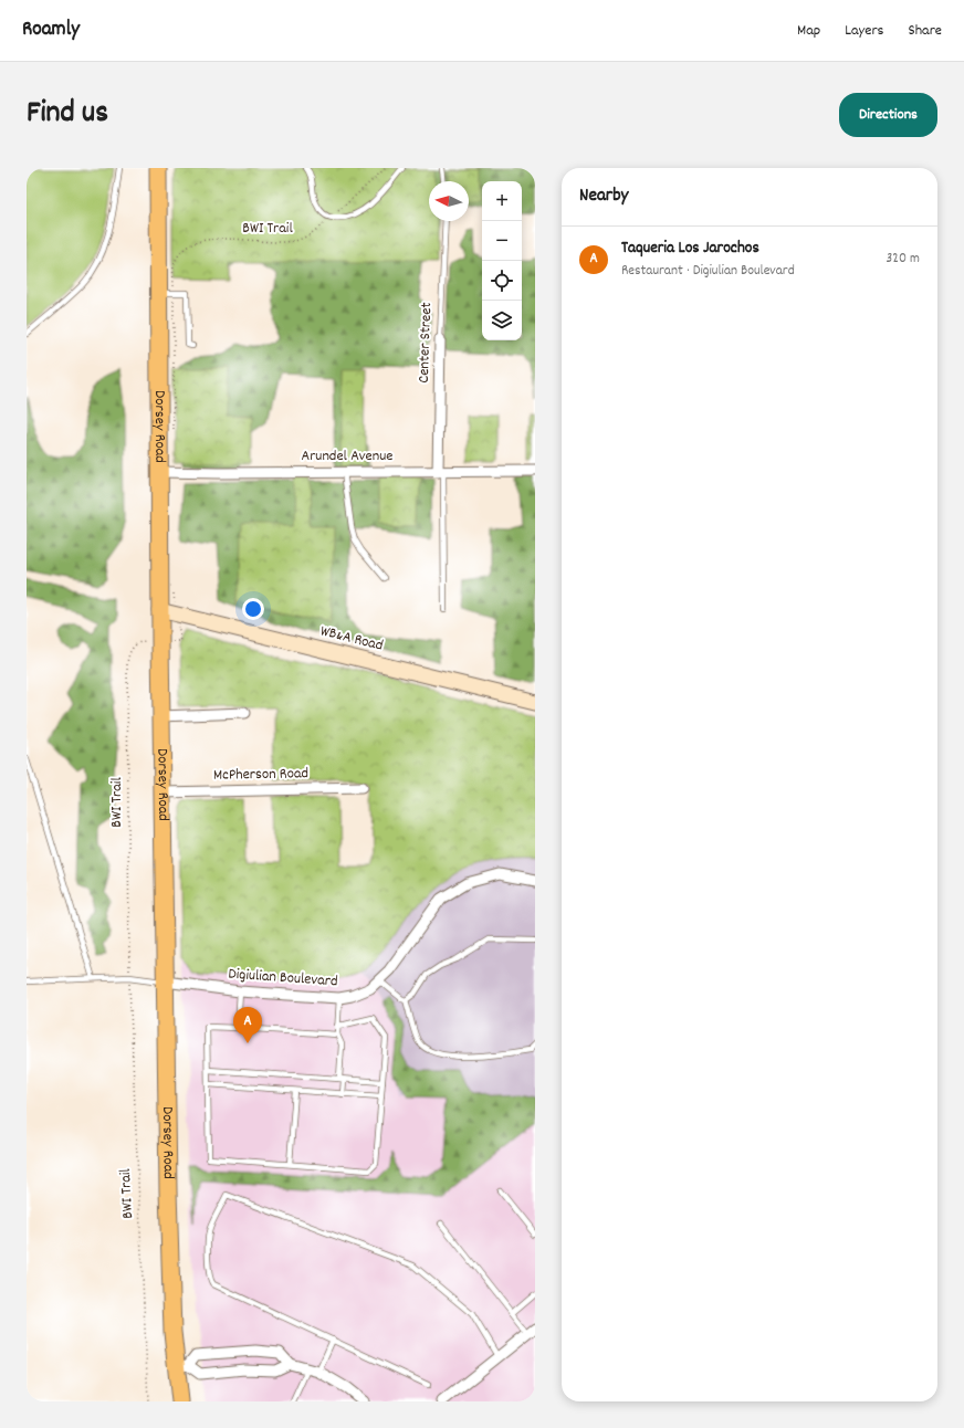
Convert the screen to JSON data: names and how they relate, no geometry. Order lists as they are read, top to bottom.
{
  "streets": {
    "main road": ["Dorsey Road"],
    "street": [
      "Center Street",
      "Arundel Avenue",
      "WB&A Road",
      "McPherson Road",
      "Digiulian Boulevard"
    ],
    "path": ["BWI Trail"]
  },
  "crossings": [
    ["Center Street", "Arundel Avenue"],
    ["Dorsey Road", "Arundel Avenue"],
    ["Dorsey Road", "WB&A Road"],
    ["Dorsey Road", "McPherson Road"],
    ["Dorsey Road", "Digiulian Boulevard"]
  ],
  "north": "left",
  "page": {
    "header": "Roamly",
    "nav": ["Map", "Layers", "Share"],
    "title": "Find us",
    "buttons": "Directions",
    "heading": "Nearby",
    "map_buttons": ["+", "−"],
    "list": [
      {
        "mark": "A",
        "name": "Taqueria Los Jarochos",
        "note": "Restaurant · Digiulian Boulevard",
        "value": "320 m"
      }
    ],
    "pins": "A"
  }
}
